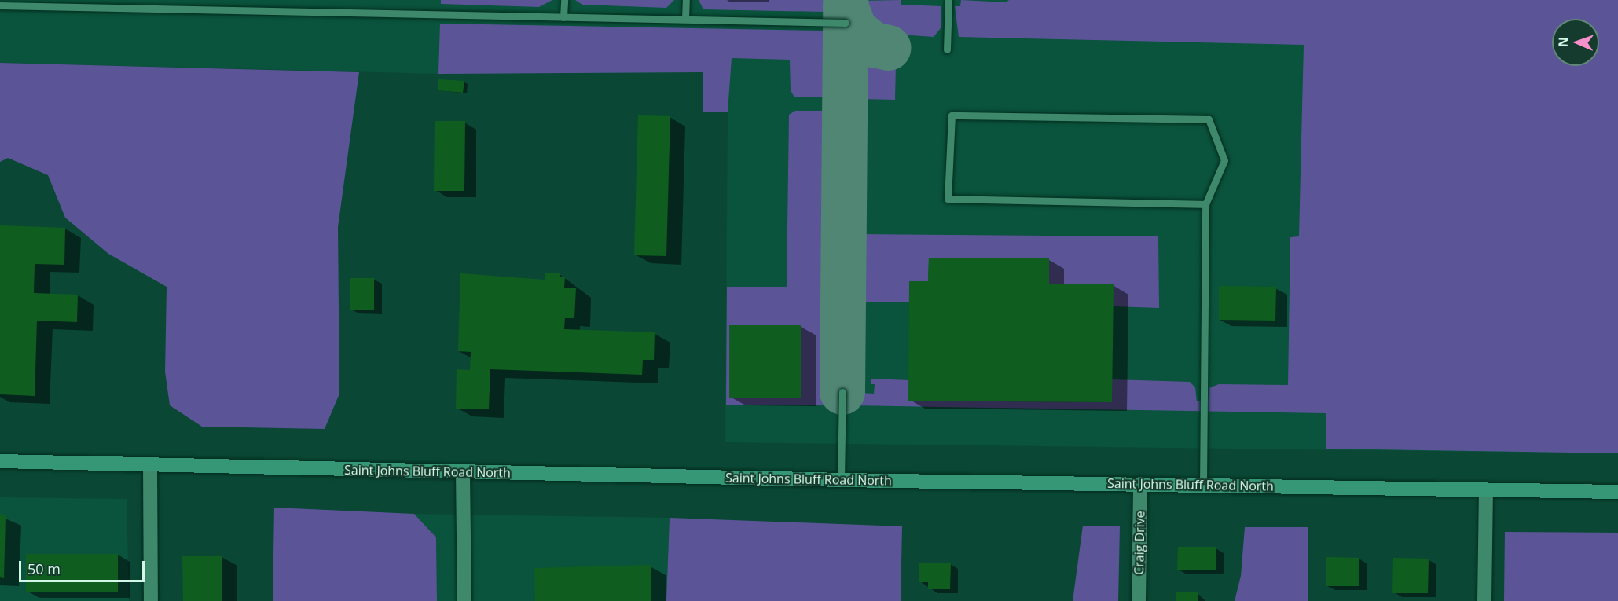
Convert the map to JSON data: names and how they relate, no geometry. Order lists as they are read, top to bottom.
{
  "streets": {
    "main road": ["Saint Johns Bluff Road North"],
    "street": ["Craig Drive"]
  },
  "crossings": [
    ["Saint Johns Bluff Road North", "Craig Drive"]
  ],
  "scale_bar": "50 m",
  "north": "left"
}
